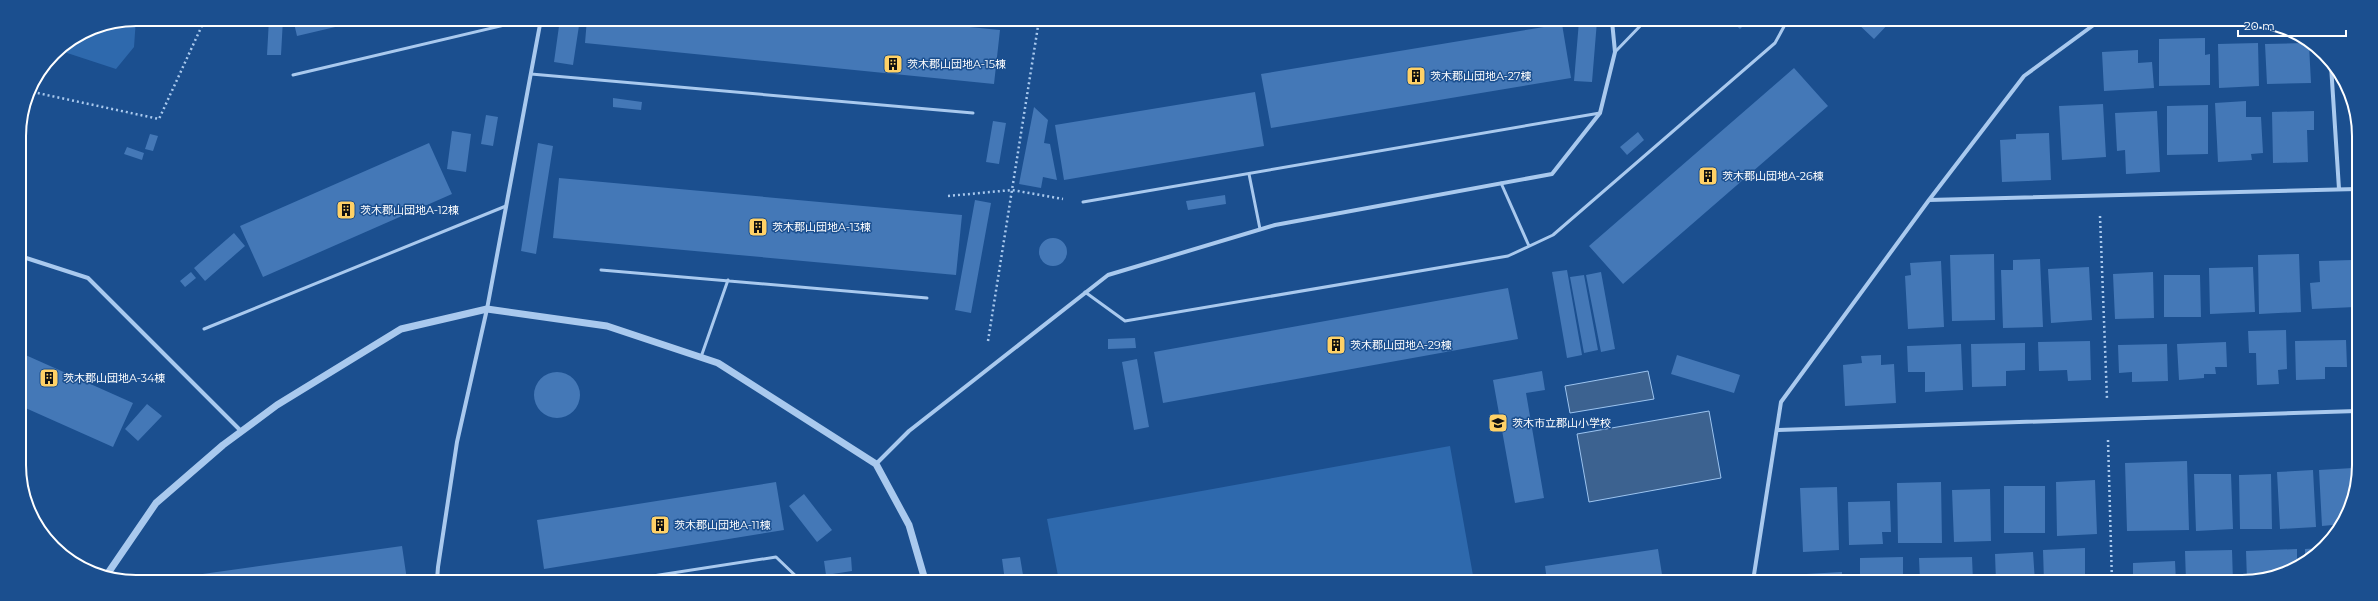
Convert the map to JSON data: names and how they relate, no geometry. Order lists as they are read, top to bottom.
{
  "places": {
    "building": [
      "茨木郡山団地A-15棟",
      "茨木郡山団地A-27棟",
      "茨木郡山団地A-26棟",
      "茨木郡山団地A-12棟",
      "茨木郡山団地A-13棟",
      "茨木郡山団地A-29棟",
      "茨木郡山団地A-34棟",
      "茨木郡山団地A-11棟"
    ],
    "school or university": ["茨木市立郡山小学校"]
  },
  "scale_bar": "20 m"
}
